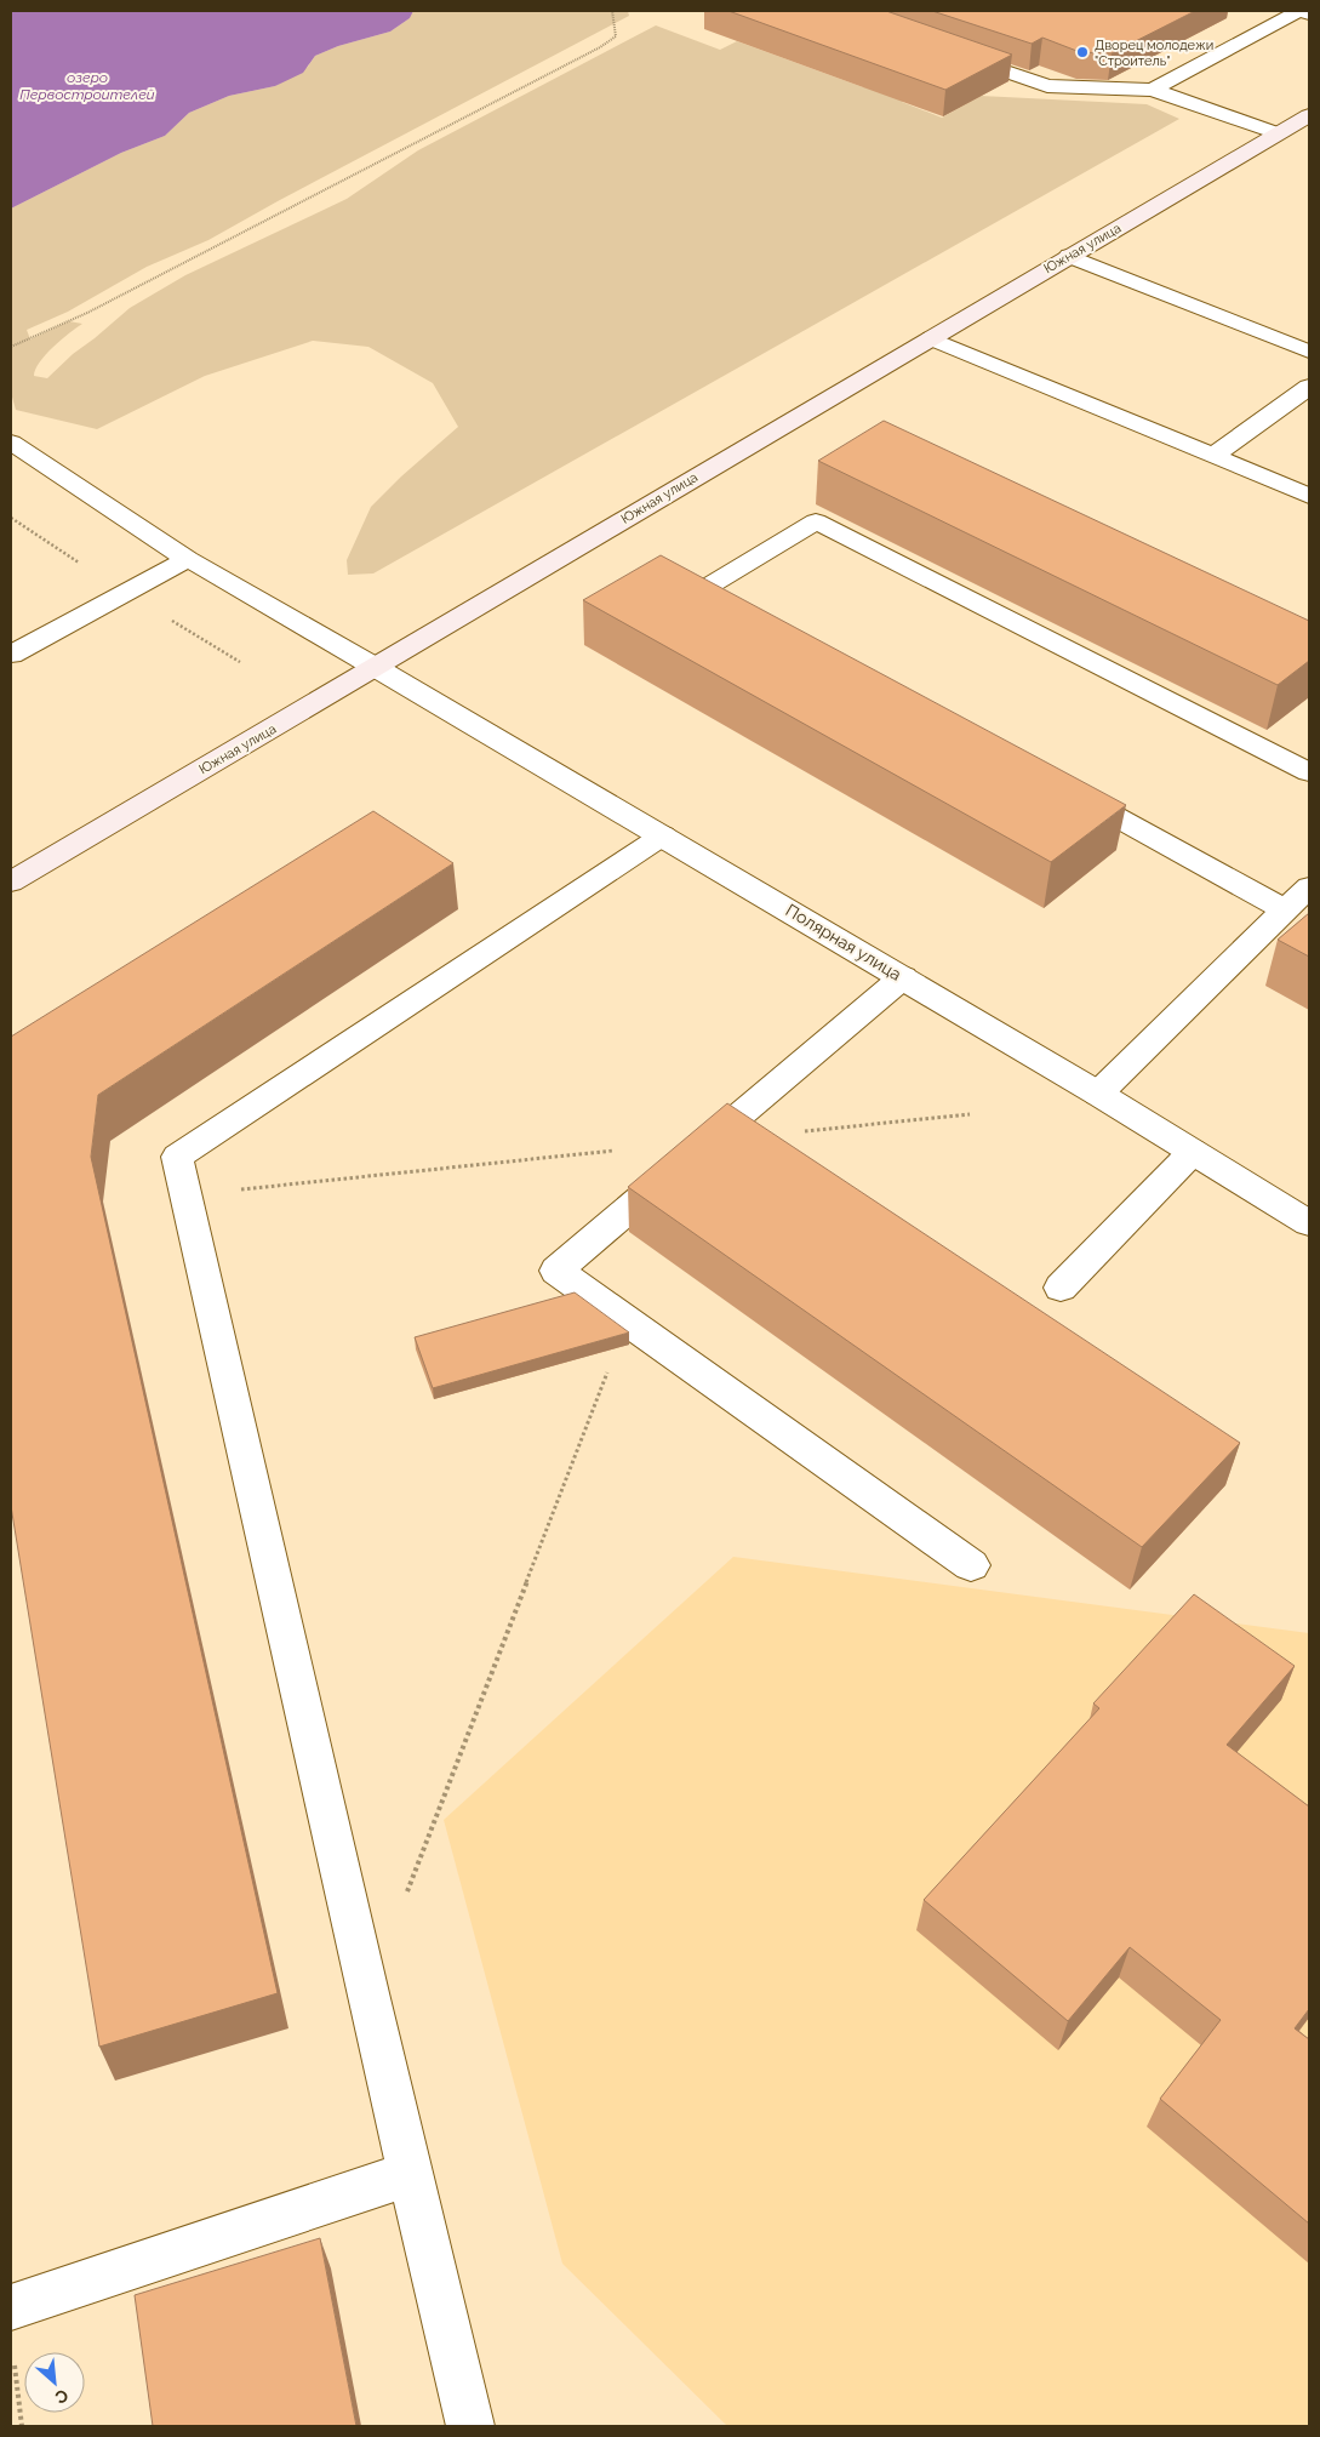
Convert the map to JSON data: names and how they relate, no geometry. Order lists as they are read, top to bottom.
{
  "streets": {
    "main road": ["Южная улица"],
    "street": ["Полярная улица"]
  },
  "crossings": [
    ["Южная улица", "Полярная улица"]
  ],
  "water": ["озеро Первостроителей"],
  "places": ["Дворец молодежи \"Строитель\""],
  "north": "bottom right"
}
